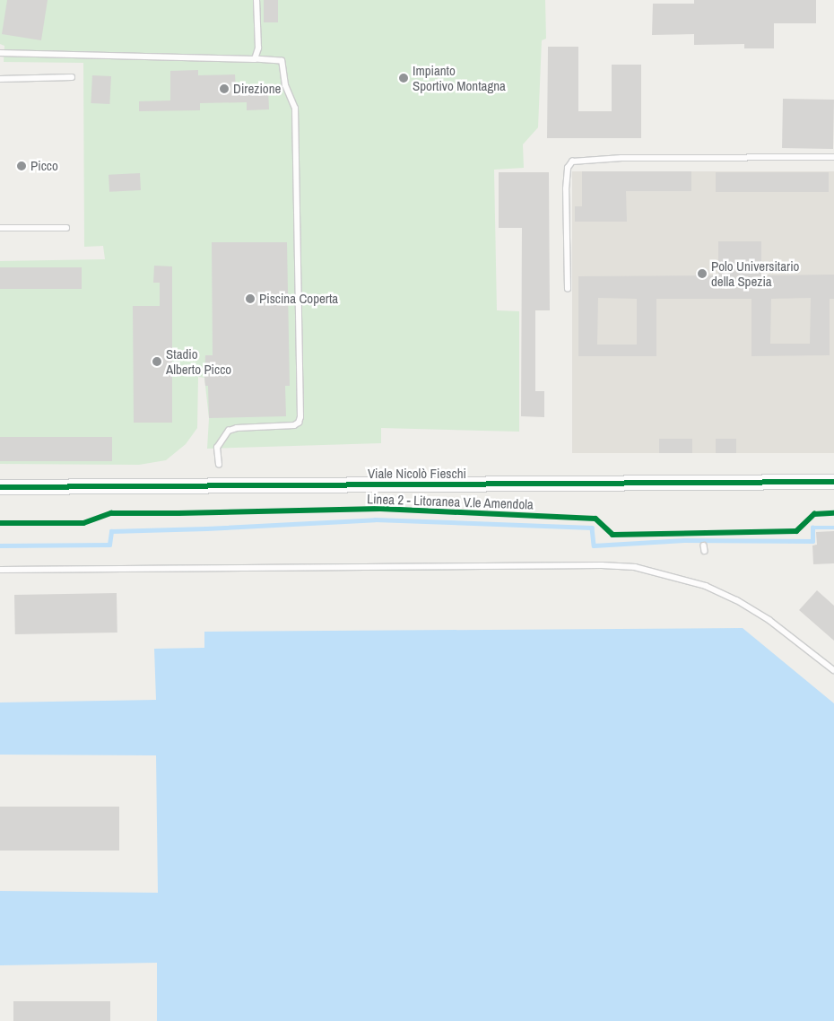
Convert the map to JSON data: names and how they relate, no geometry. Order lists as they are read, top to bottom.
{
  "streets": {
    "main road": ["Viale Nicolò Fieschi"],
    "cycle path": ["Linea 2 - Litoranea V.le Amendola"]
  },
  "places": [
    "Impianto Sportivo Montagna",
    "Direzione",
    "Picco",
    "Polo Universitario della Spezia",
    "Piscina Coperta",
    "Stadio Alberto Picco"
  ]
}
